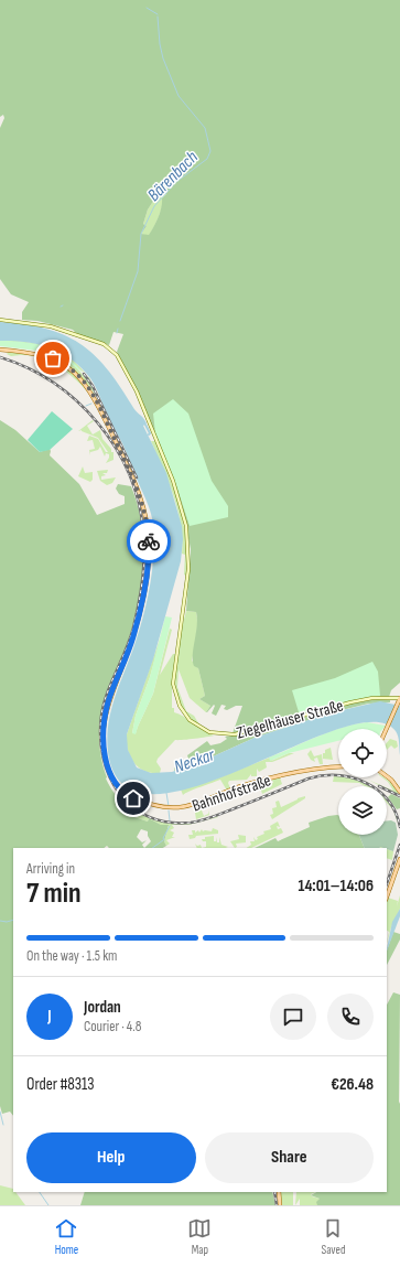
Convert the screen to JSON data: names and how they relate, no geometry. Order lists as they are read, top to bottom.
{
  "streets": {
    "main road": ["Ziegelhäuser Straße", "Bahnhofstraße"]
  },
  "water": ["Bärenbach", "Neckar"],
  "page": {
    "heading": ["7 min", "Arriving in", "14:01–14:06"],
    "panel": [
      "Jordan",
      "Courier · 4.8",
      "Order #8313",
      "€26.48"
    ],
    "bar": "On the way · 1.5 km",
    "round": "J",
    "buttons": ["Help", "Share"],
    "tabs": ["Home", "Map", "Saved"]
  }
}
